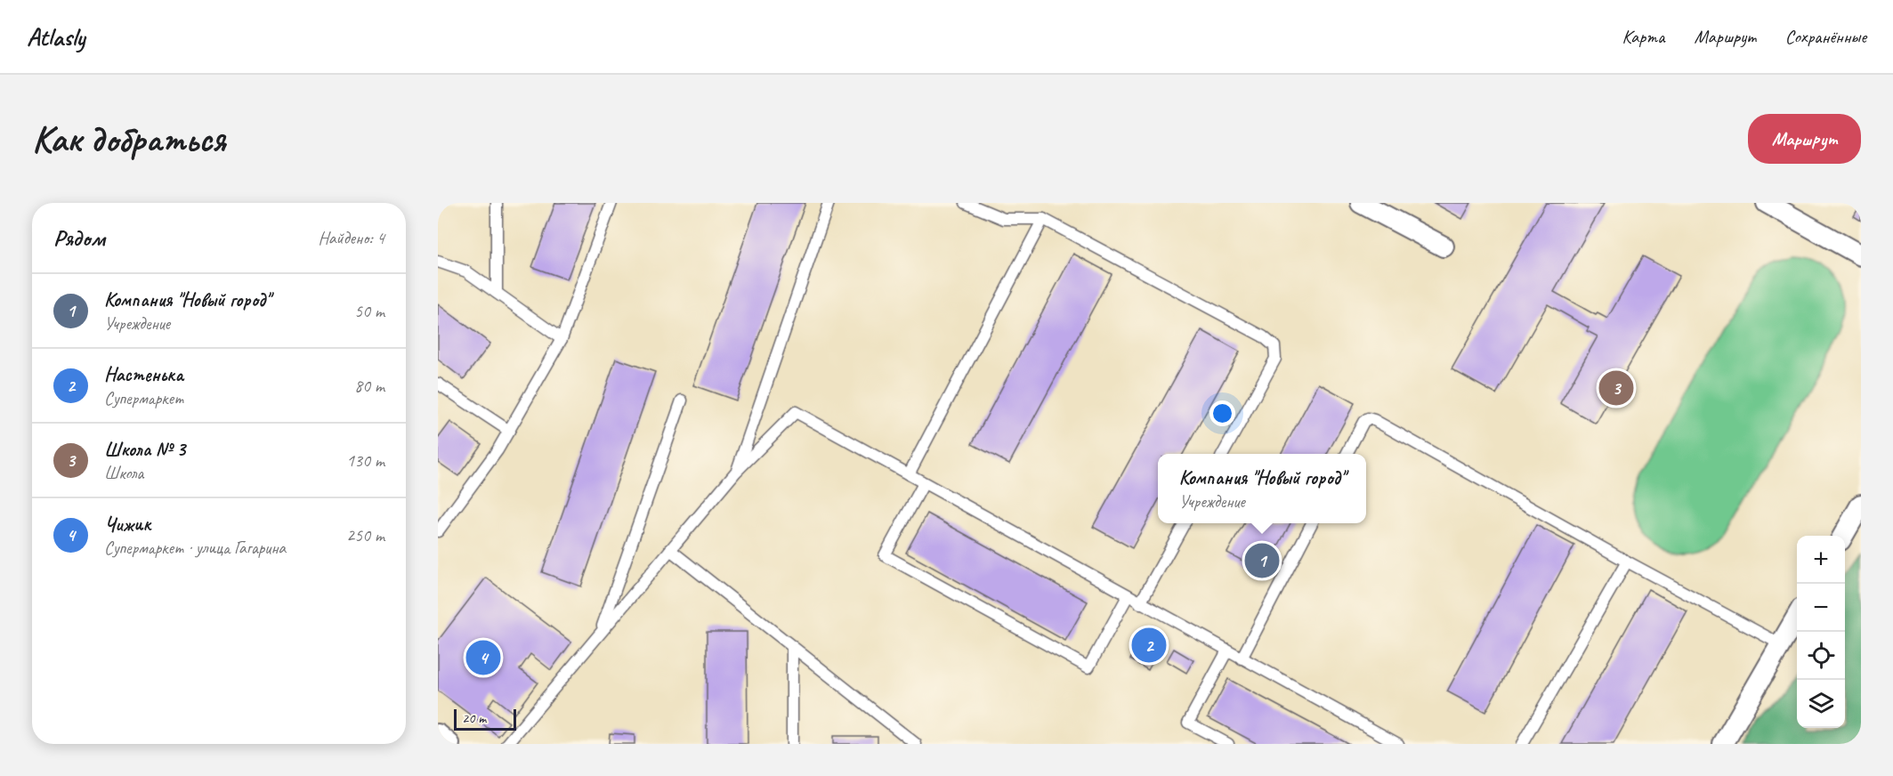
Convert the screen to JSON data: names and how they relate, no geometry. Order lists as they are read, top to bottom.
{
  "scale_bar": "20 m",
  "page": {
    "header": "Atlasly",
    "nav": ["Карта", "Маршрут", "Сохранённые"],
    "buttons": "Маршрут",
    "title": "Как добраться",
    "heading": ["Рядом", "Найдено: 4"],
    "list": [
      {
        "mark": "1",
        "name": "Компания \"Новый город\"",
        "note": "Учреждение",
        "value": "50 m"
      },
      {
        "mark": "2",
        "name": "Настенька",
        "note": "Супермаркет",
        "value": "80 m"
      },
      {
        "mark": "3",
        "name": "Школа № 3",
        "note": "Школа",
        "value": "130 m"
      },
      {
        "mark": "4",
        "name": "Чижик",
        "note": "Супермаркет · улица Гагарина",
        "value": "250 m"
      }
    ],
    "pins": [
      "3",
      "1",
      "2",
      "4"
    ],
    "popup": ["Компания \"Новый город\"", "Учреждение"],
    "map_buttons": ["+", "−"],
    "scale": "20 m"
  }
}
